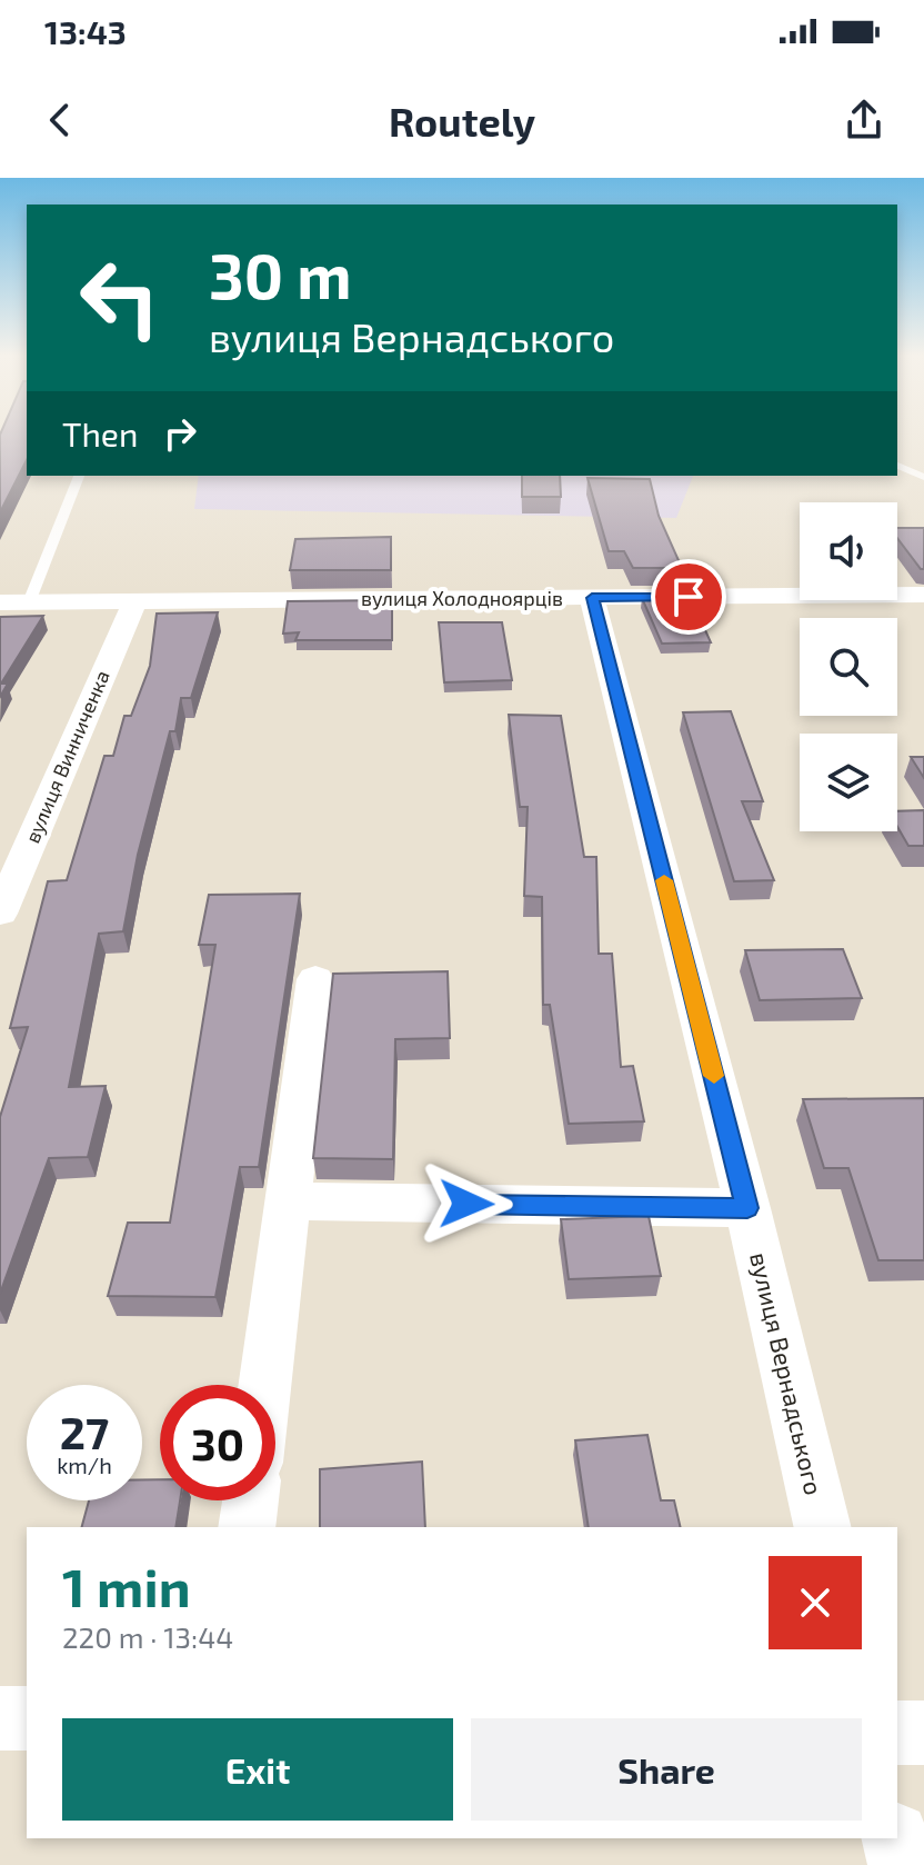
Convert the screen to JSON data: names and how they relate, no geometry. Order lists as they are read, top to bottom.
{
  "streets": {
    "street": ["вулиця Холодноярців", "вулиця Винниченка", "вулиця Вернадського"]
  },
  "crossings": [
    ["вулиця Холодноярців", "вулиця Винниченка"],
    ["вулиця Холодноярців", "вулиця Вернадського"]
  ],
  "page": {
    "status": "13:43",
    "header": "Routely",
    "turn": ["30 m", "вулиця Вернадського"],
    "then": "Then",
    "speed": "27 km/h",
    "limit": "30",
    "heading": ["1 min", "220 m · 13:44"],
    "buttons": ["Exit", "Share"]
  }
}
